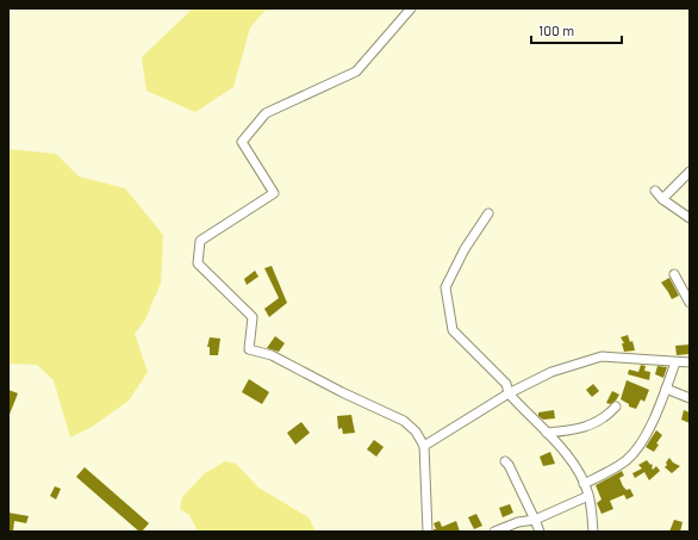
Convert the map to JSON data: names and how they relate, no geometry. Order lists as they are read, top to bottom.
{
  "scale_bar": "100 m"
}
